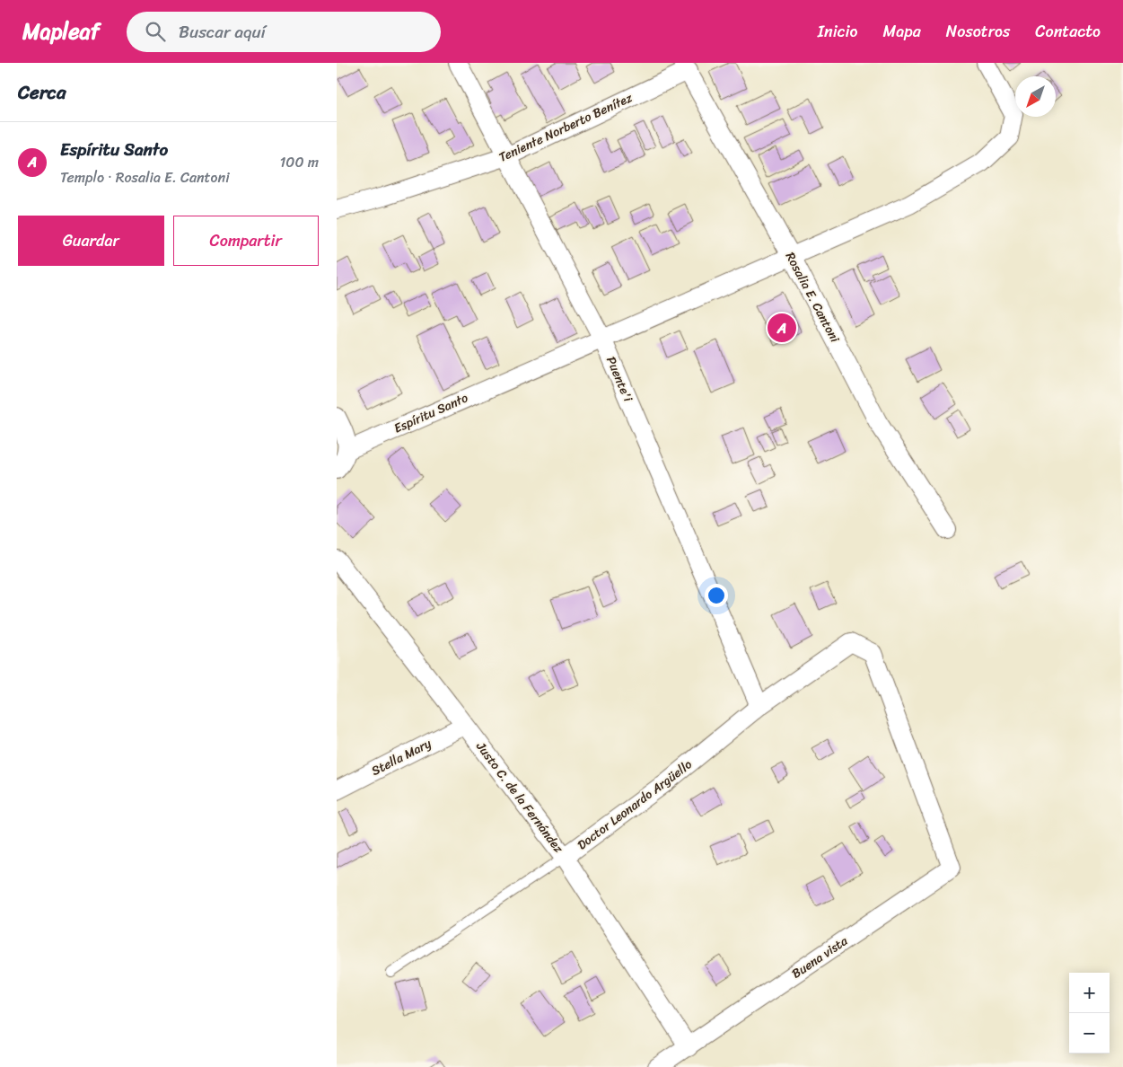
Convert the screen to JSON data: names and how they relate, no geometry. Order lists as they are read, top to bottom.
{
  "streets": {
    "street": [
      "Teniente Norberto Benítez",
      "Rosalia E. Cantoni",
      "Puente'i",
      "Espíritu Santo",
      "Stella Mary",
      "Justo C. de la Fernández",
      "Doctor Leonardo Argüello",
      "Buena vista"
    ]
  },
  "crossings": [
    ["Teniente Norberto Benítez", "Rosalia E. Cantoni"],
    ["Teniente Norberto Benítez", "Puente'i"],
    ["Rosalia E. Cantoni", "Espíritu Santo"],
    ["Puente'i", "Espíritu Santo"],
    ["Puente'i", "Doctor Leonardo Argüello"],
    ["Stella Mary", "Justo C. de la Fernández"],
    ["Justo C. de la Fernández", "Doctor Leonardo Argüello"],
    ["Justo C. de la Fernández", "Buena vista"],
    ["Doctor Leonardo Argüello", "Buena vista"]
  ],
  "north": "bottom left",
  "page": {
    "header": "Mapleaf",
    "search": "Buscar aquí",
    "nav": [
      "Inicio",
      "Mapa",
      "Nosotros",
      "Contacto"
    ],
    "heading": "Cerca",
    "list": [
      {
        "mark": "A",
        "name": "Espíritu Santo",
        "note": "Templo · Rosalia E. Cantoni",
        "value": "100 m"
      }
    ],
    "buttons": ["Guardar", "Compartir"],
    "pins": "A",
    "map_buttons": ["+", "−"]
  }
}
